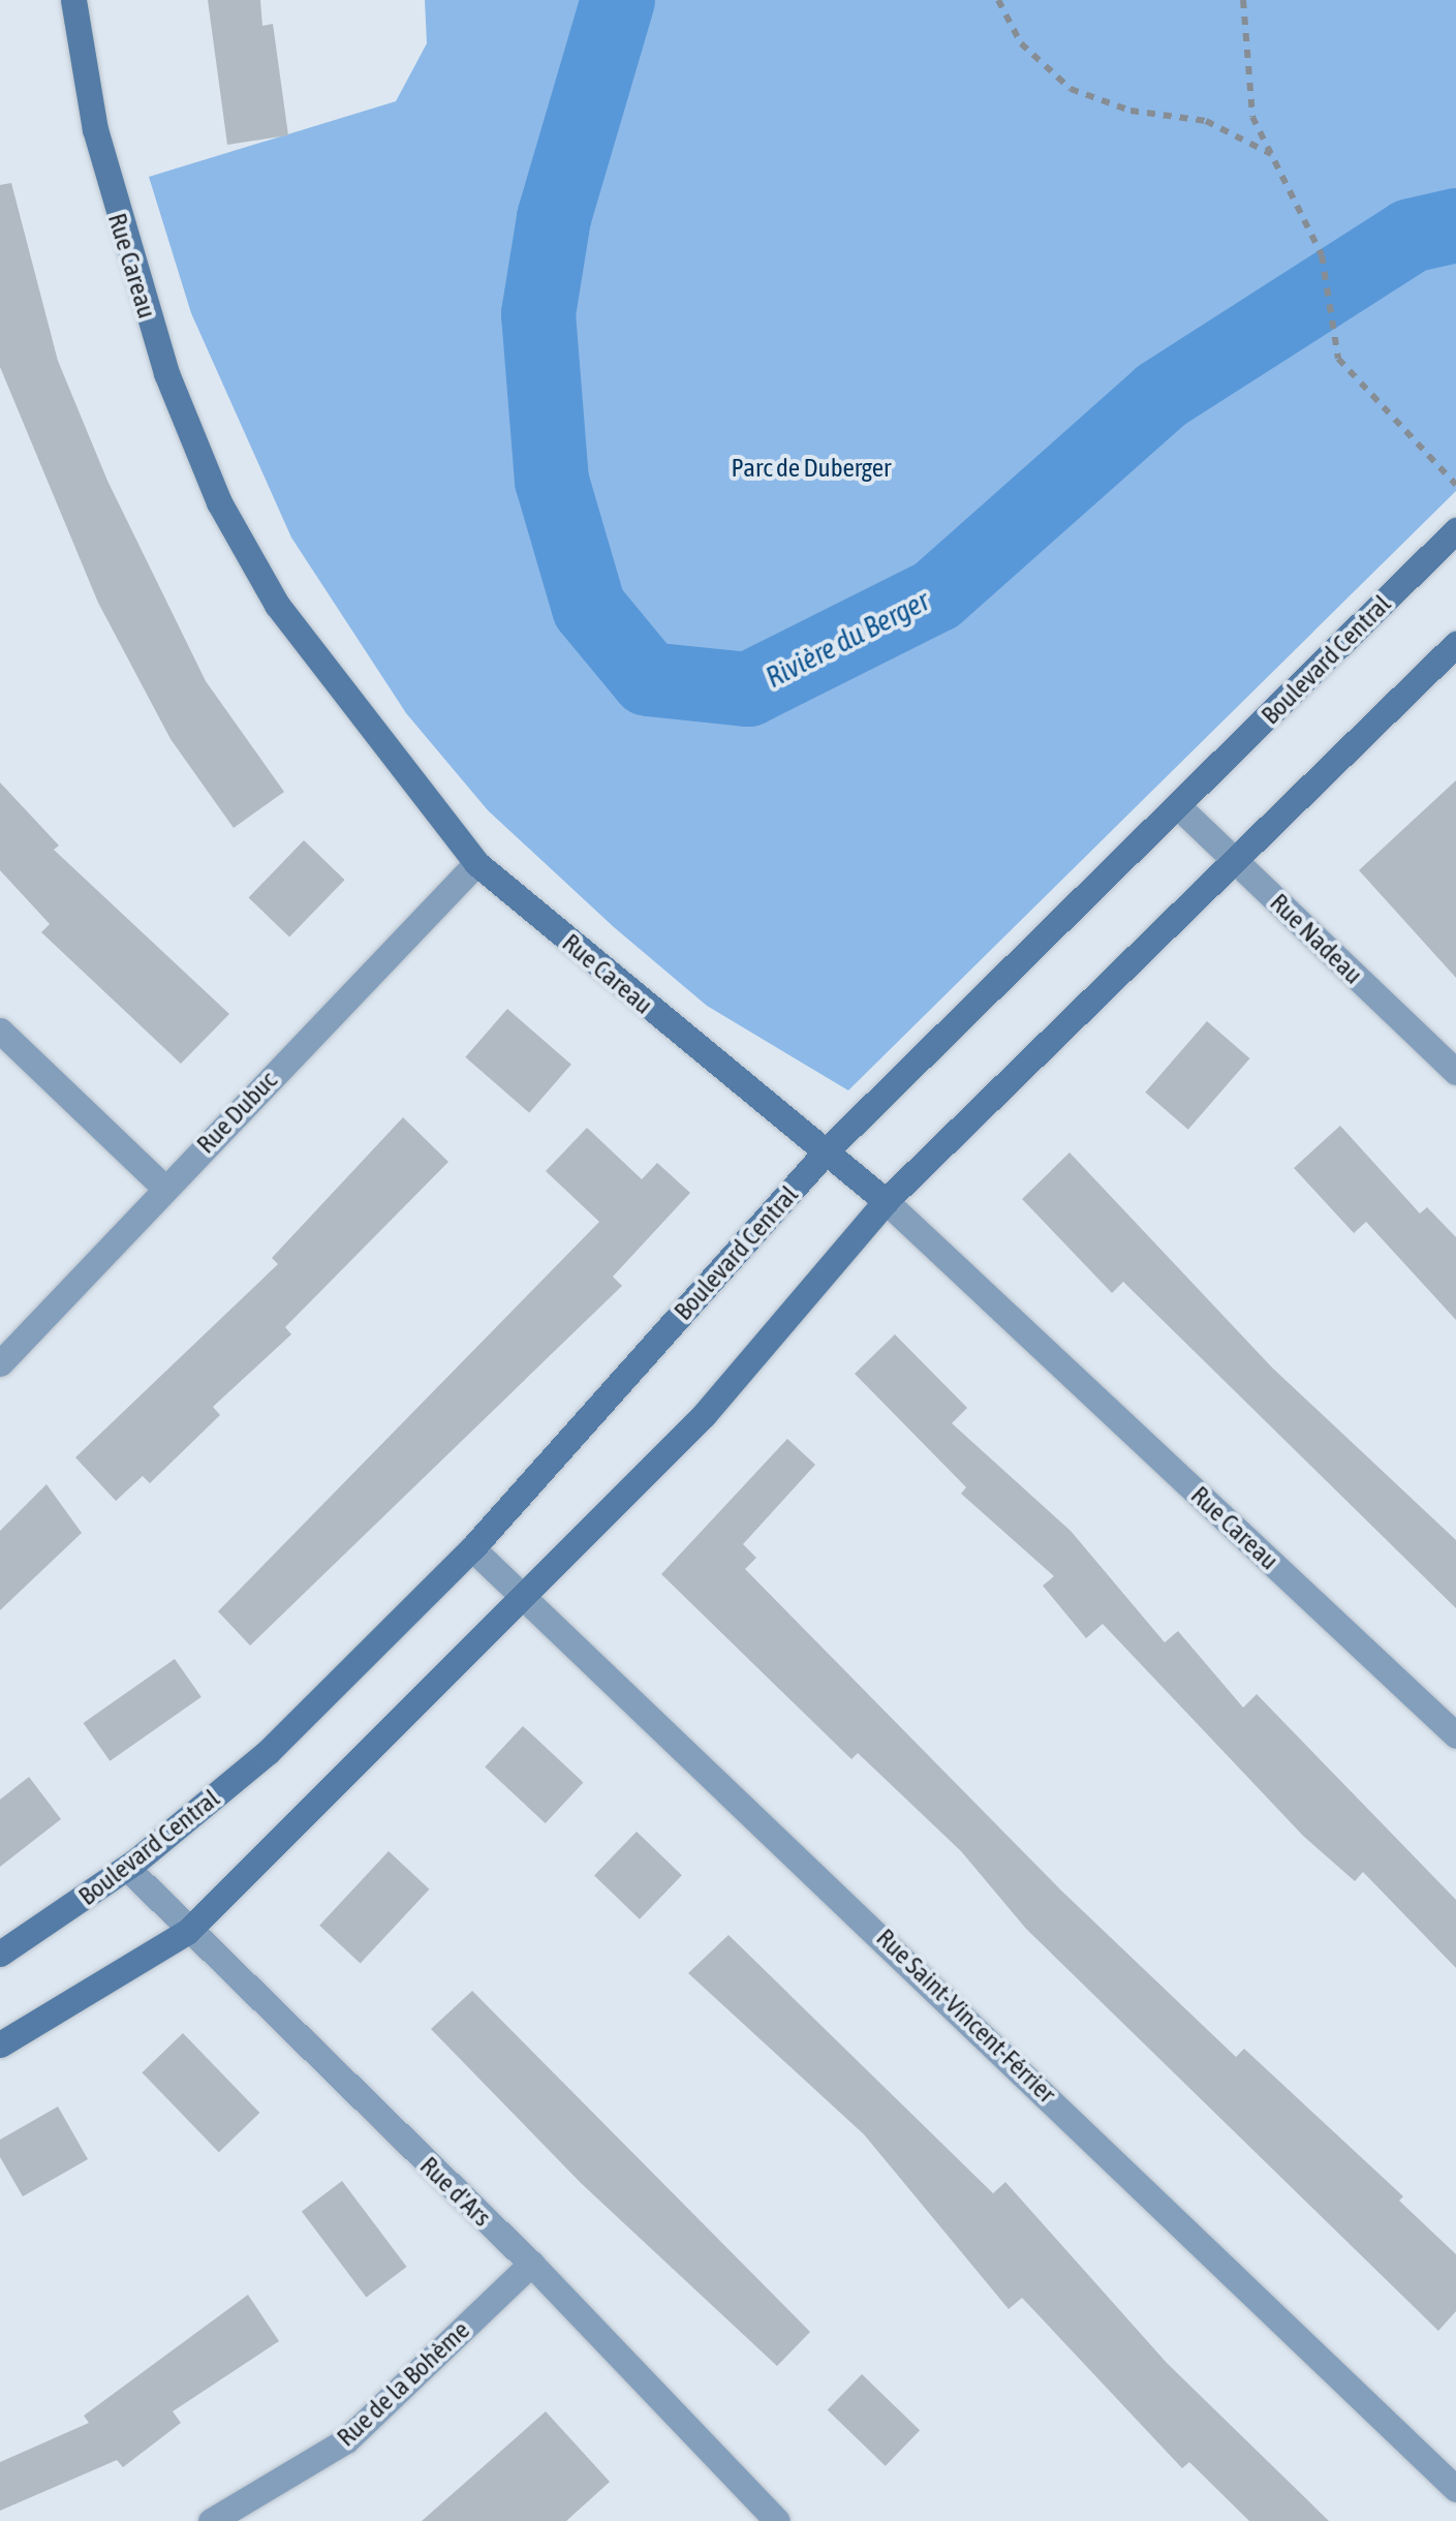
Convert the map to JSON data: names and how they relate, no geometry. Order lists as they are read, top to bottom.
{
  "streets": {
    "street": [
      "Rue Careau",
      "Boulevard Central",
      "Rue Nadeau",
      "Rue Dubuc",
      "Rue Saint-Vincent-Férrier",
      "Rue d'Ars",
      "Rue de la Bohème"
    ]
  },
  "crossings": [
    ["Rue Careau", "Boulevard Central"],
    ["Rue Careau", "Rue Dubuc"],
    ["Boulevard Central", "Rue Nadeau"],
    ["Boulevard Central", "Rue Saint-Vincent-Férrier"],
    ["Boulevard Central", "Rue d'Ars"],
    ["Rue d'Ars", "Rue de la Bohème"]
  ],
  "water": ["Rivière du Berger"],
  "parks": ["Parc de Duberger"]
}
